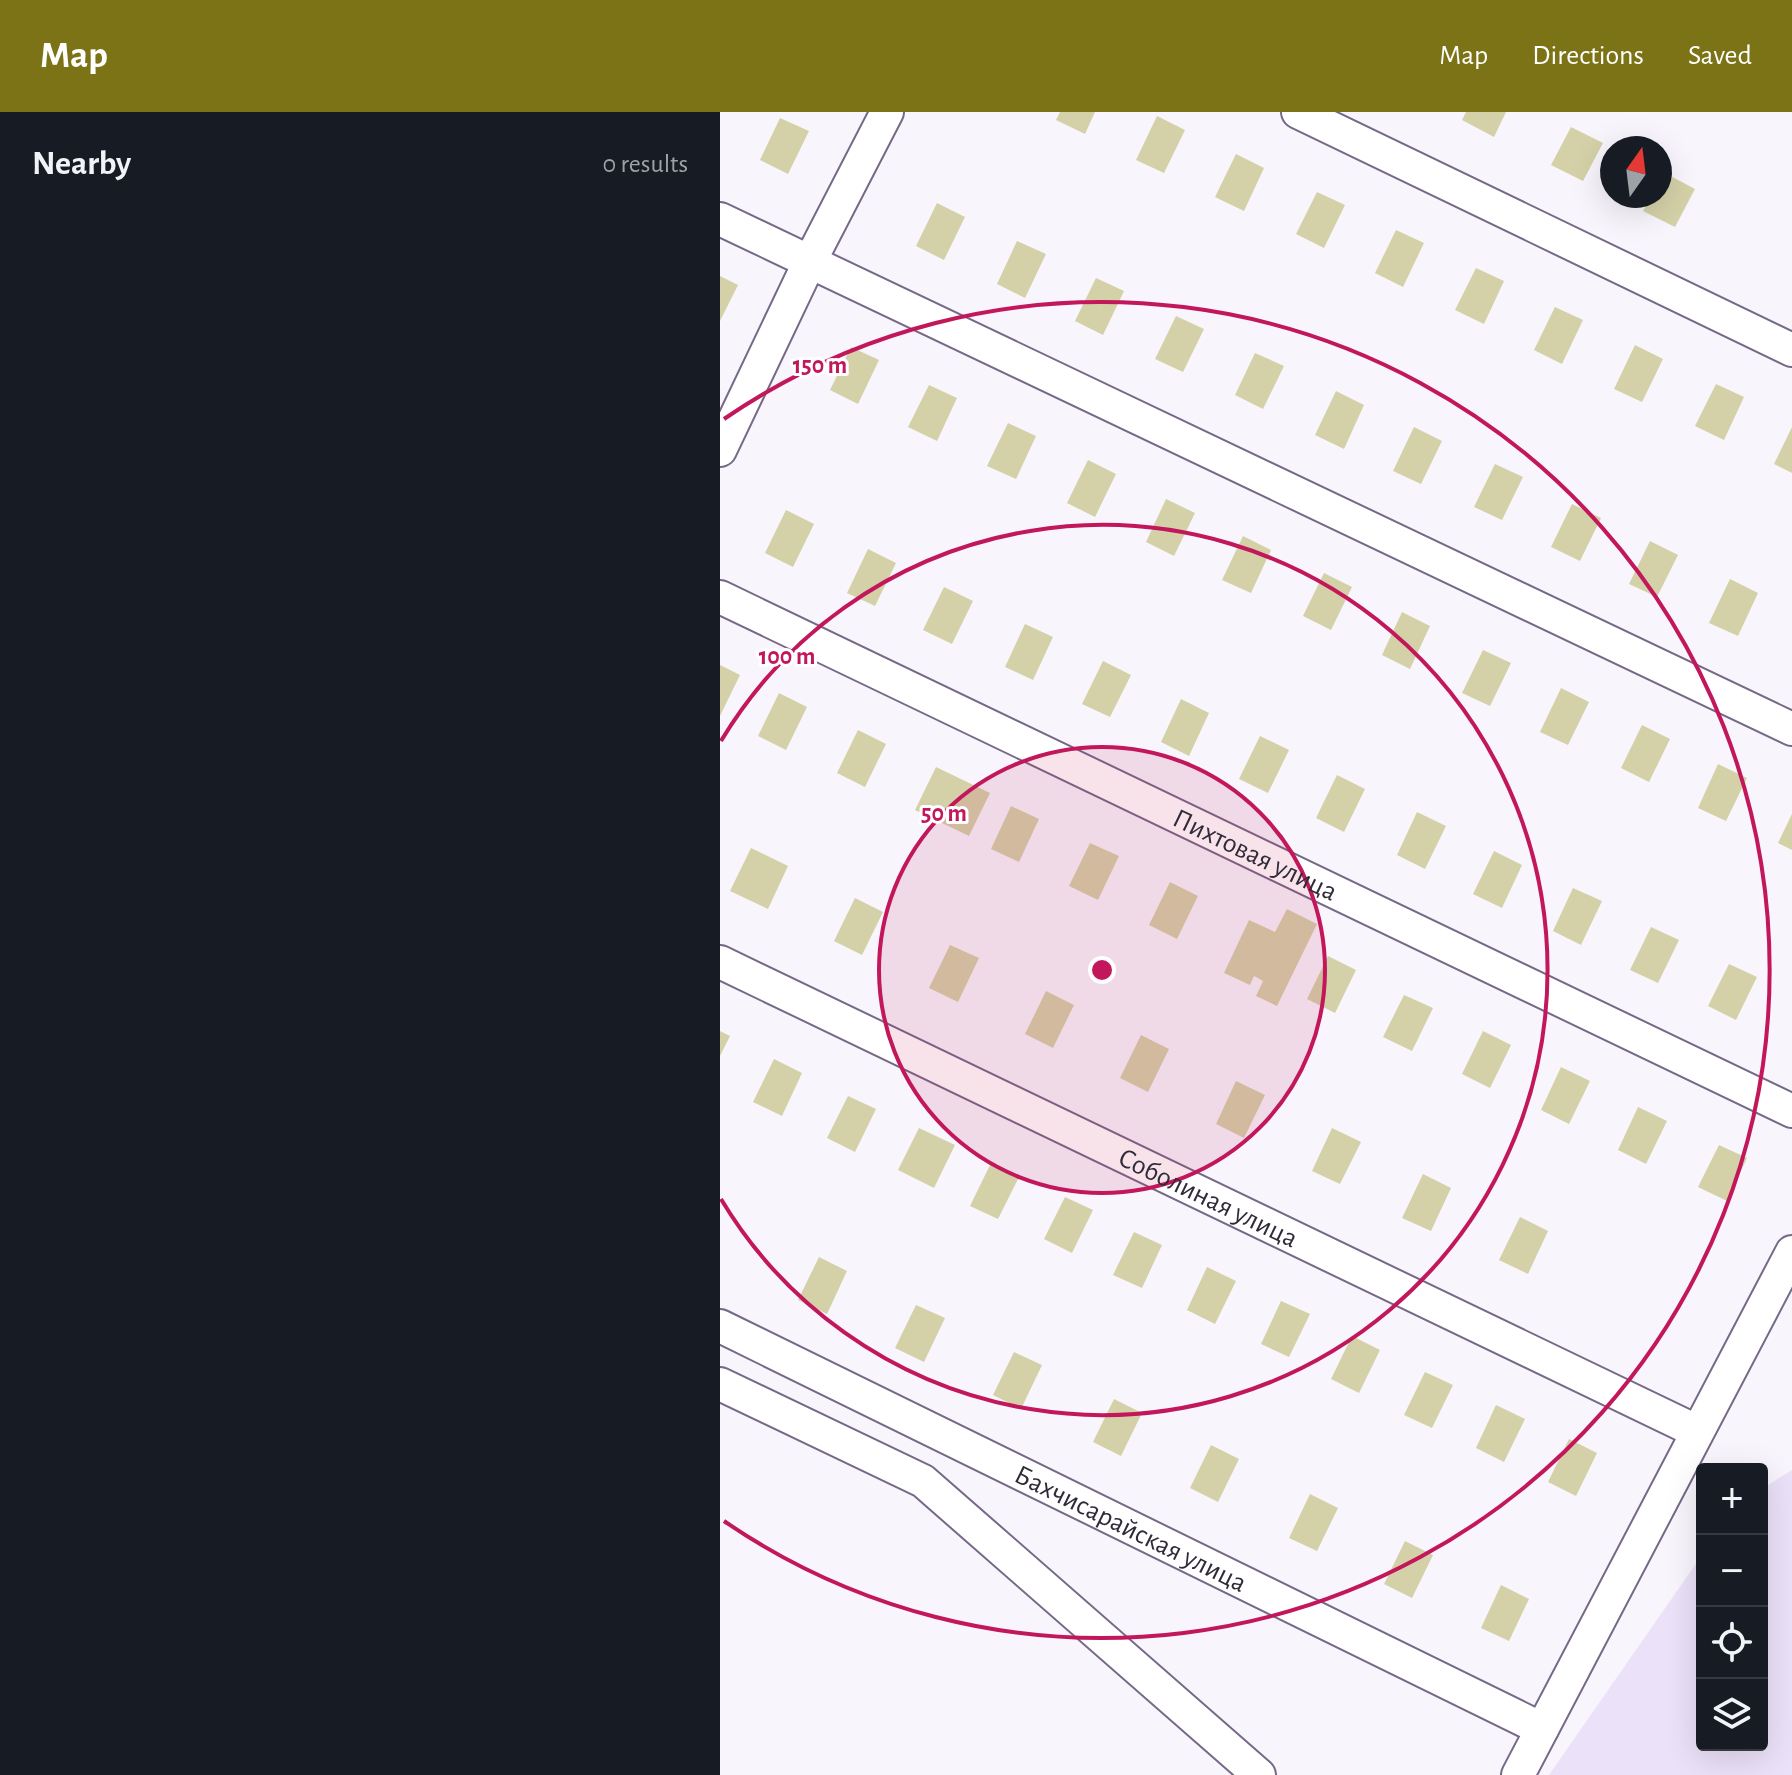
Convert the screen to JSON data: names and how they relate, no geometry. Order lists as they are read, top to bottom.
{
  "streets": {
    "street": ["Пихтовая улица", "Соболиная улица", "Бахчисарайская улица"]
  },
  "north": "top",
  "page": {
    "header": "Map",
    "nav": ["Map", "Directions", "Saved"],
    "heading": ["Nearby", "0 results"],
    "map_buttons": ["+", "−"]
  },
  "rings": ["150 m", "100 m", "50 m"]
}
